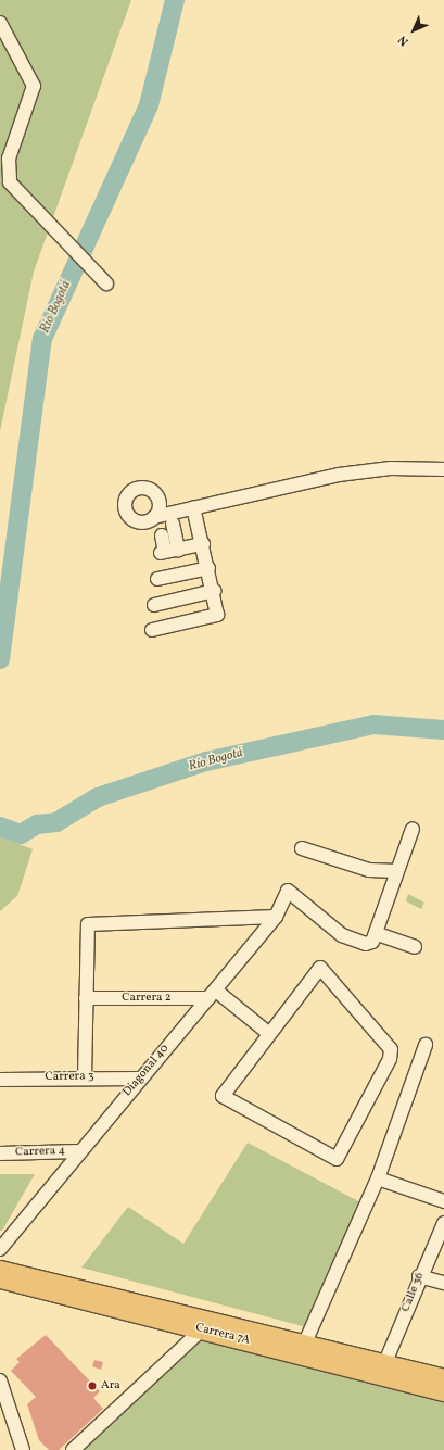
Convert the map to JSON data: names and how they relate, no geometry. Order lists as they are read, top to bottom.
{
  "streets": {
    "main road": ["Carrera 7A"],
    "street": [
      "Carrera 2",
      "Diagonal 40",
      "Carrera 3",
      "Carrera 4",
      "Calle 36"
    ]
  },
  "crossings": [
    ["Carrera 2", "Diagonal 40"],
    ["Diagonal 40", "Carrera 3"],
    ["Diagonal 40", "Carrera 4"],
    ["Calle 36", "Carrera 7A"]
  ],
  "water": ["Río Bogotá"],
  "places": ["Ara"],
  "north": "bottom left"
}
